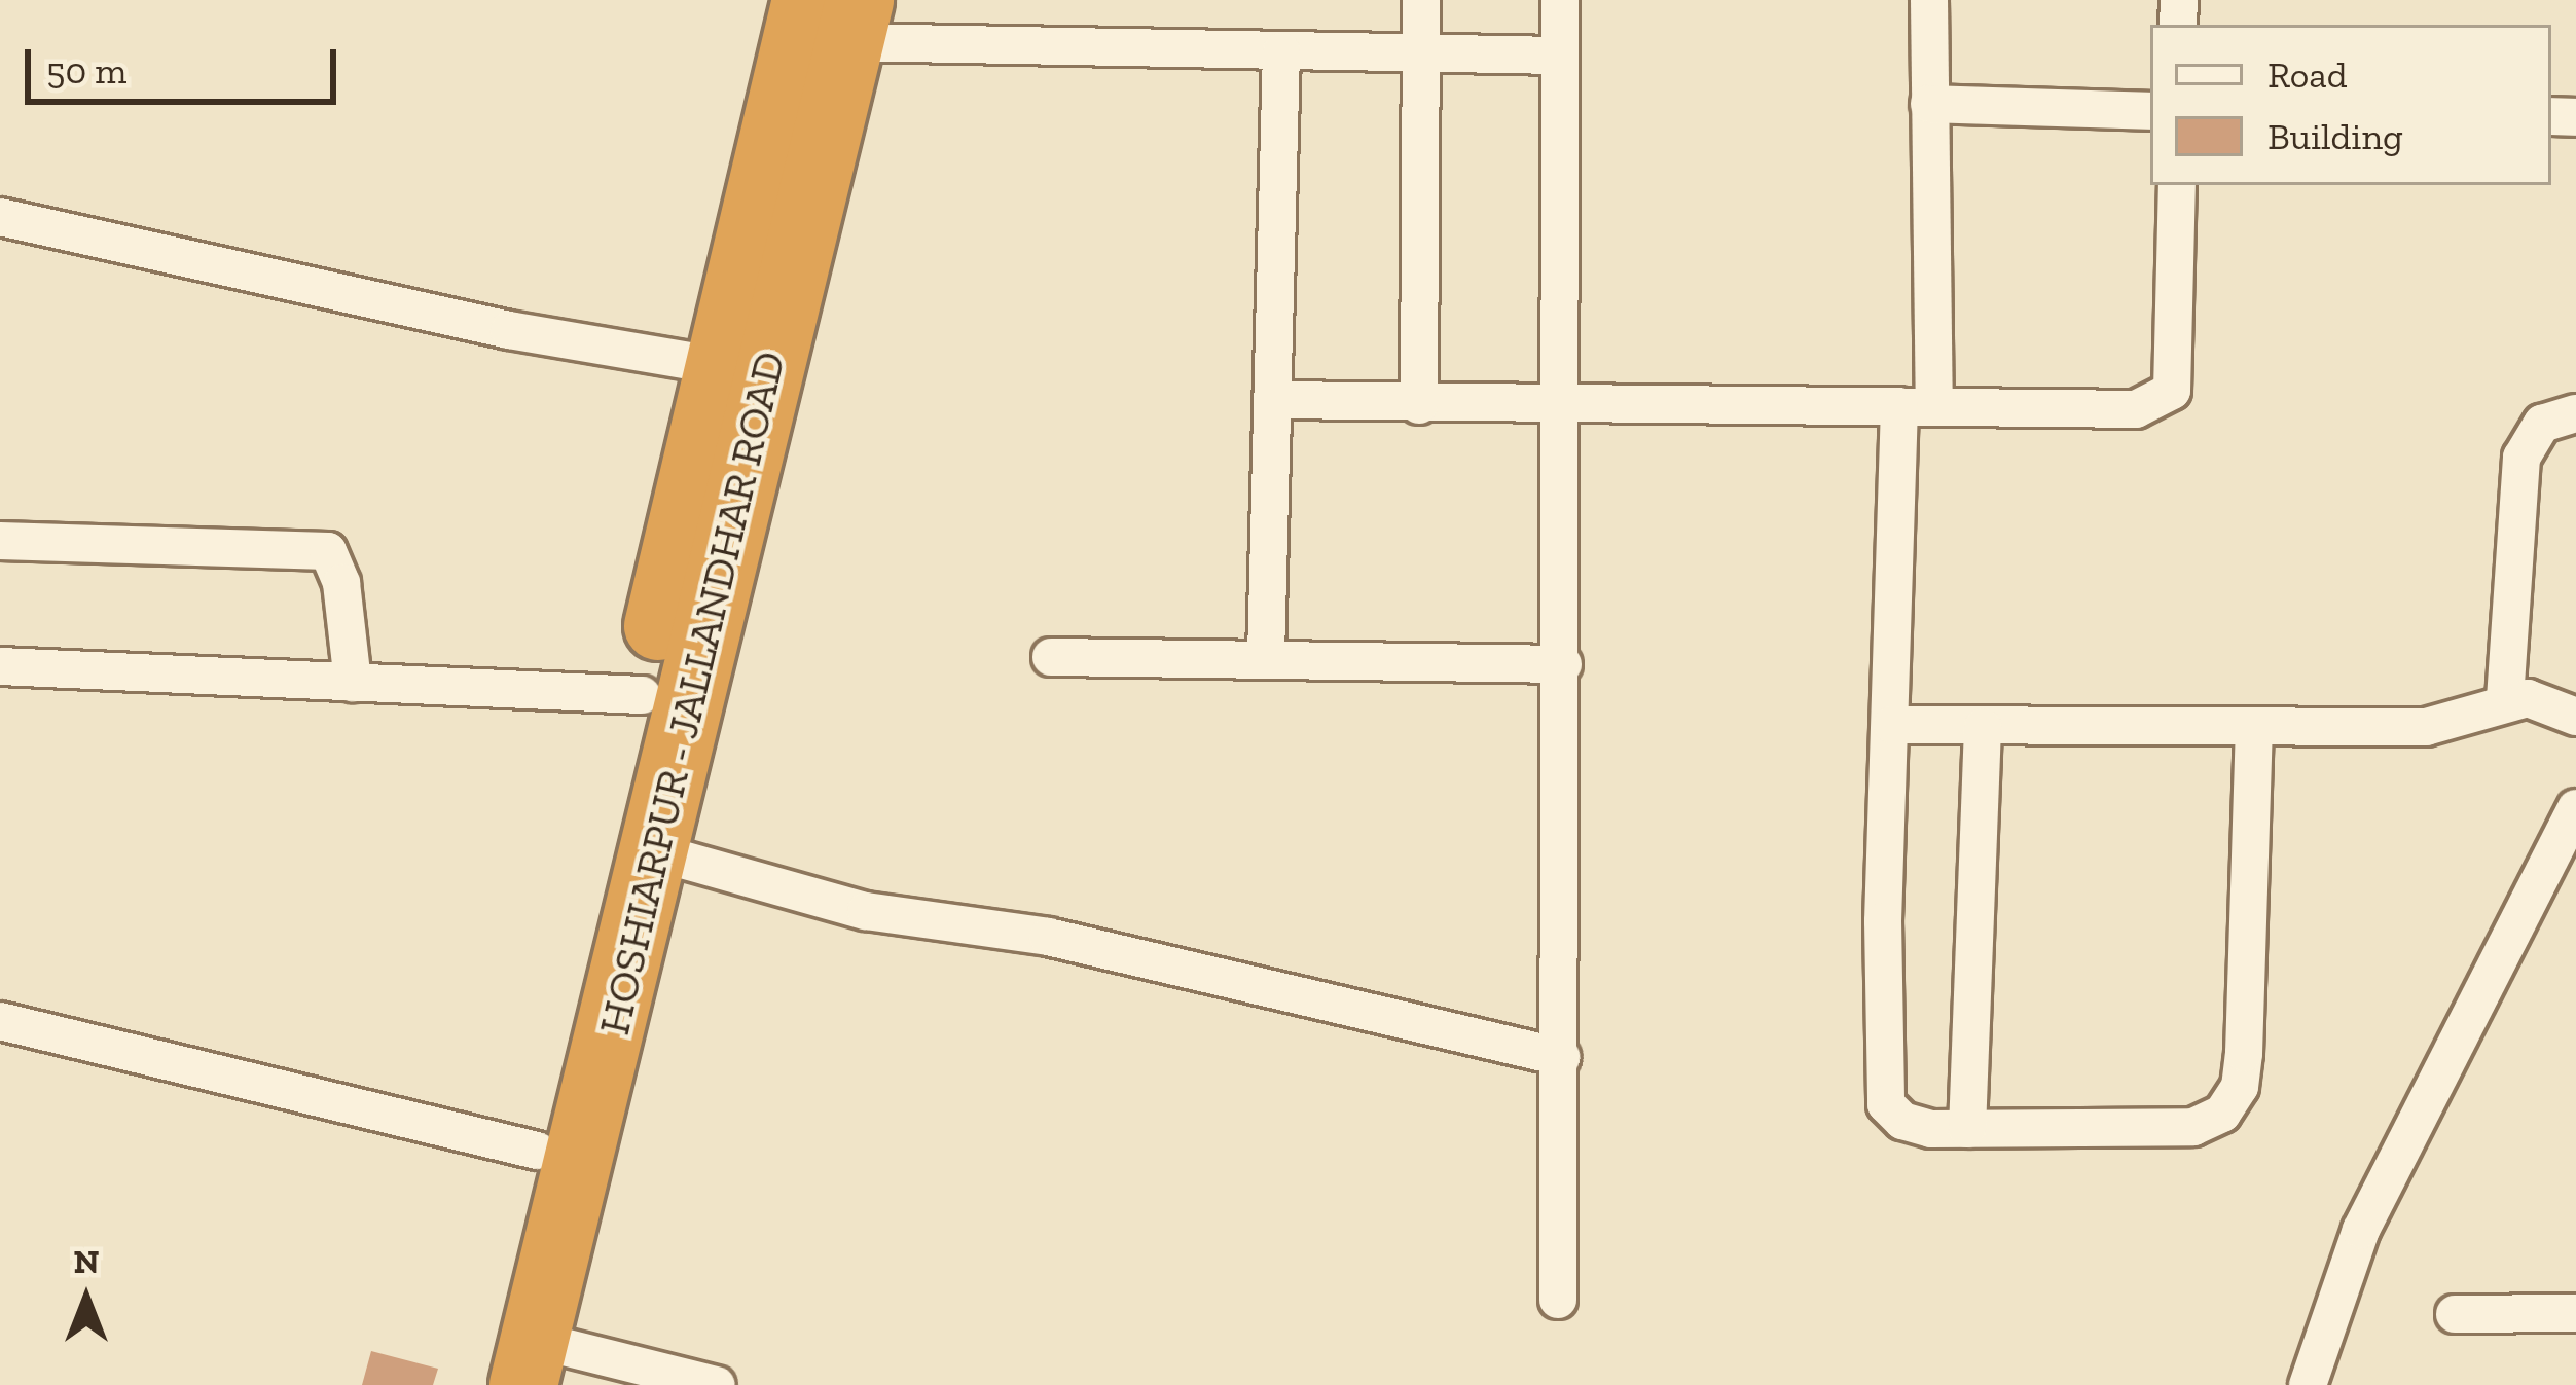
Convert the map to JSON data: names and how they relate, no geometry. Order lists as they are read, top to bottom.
{
  "streets": {
    "highway": ["HOSHIARPUR - JALLANDHAR ROAD"]
  },
  "legend": ["Road", "Building"],
  "scale_bar": "50 m",
  "north": "top"
}
